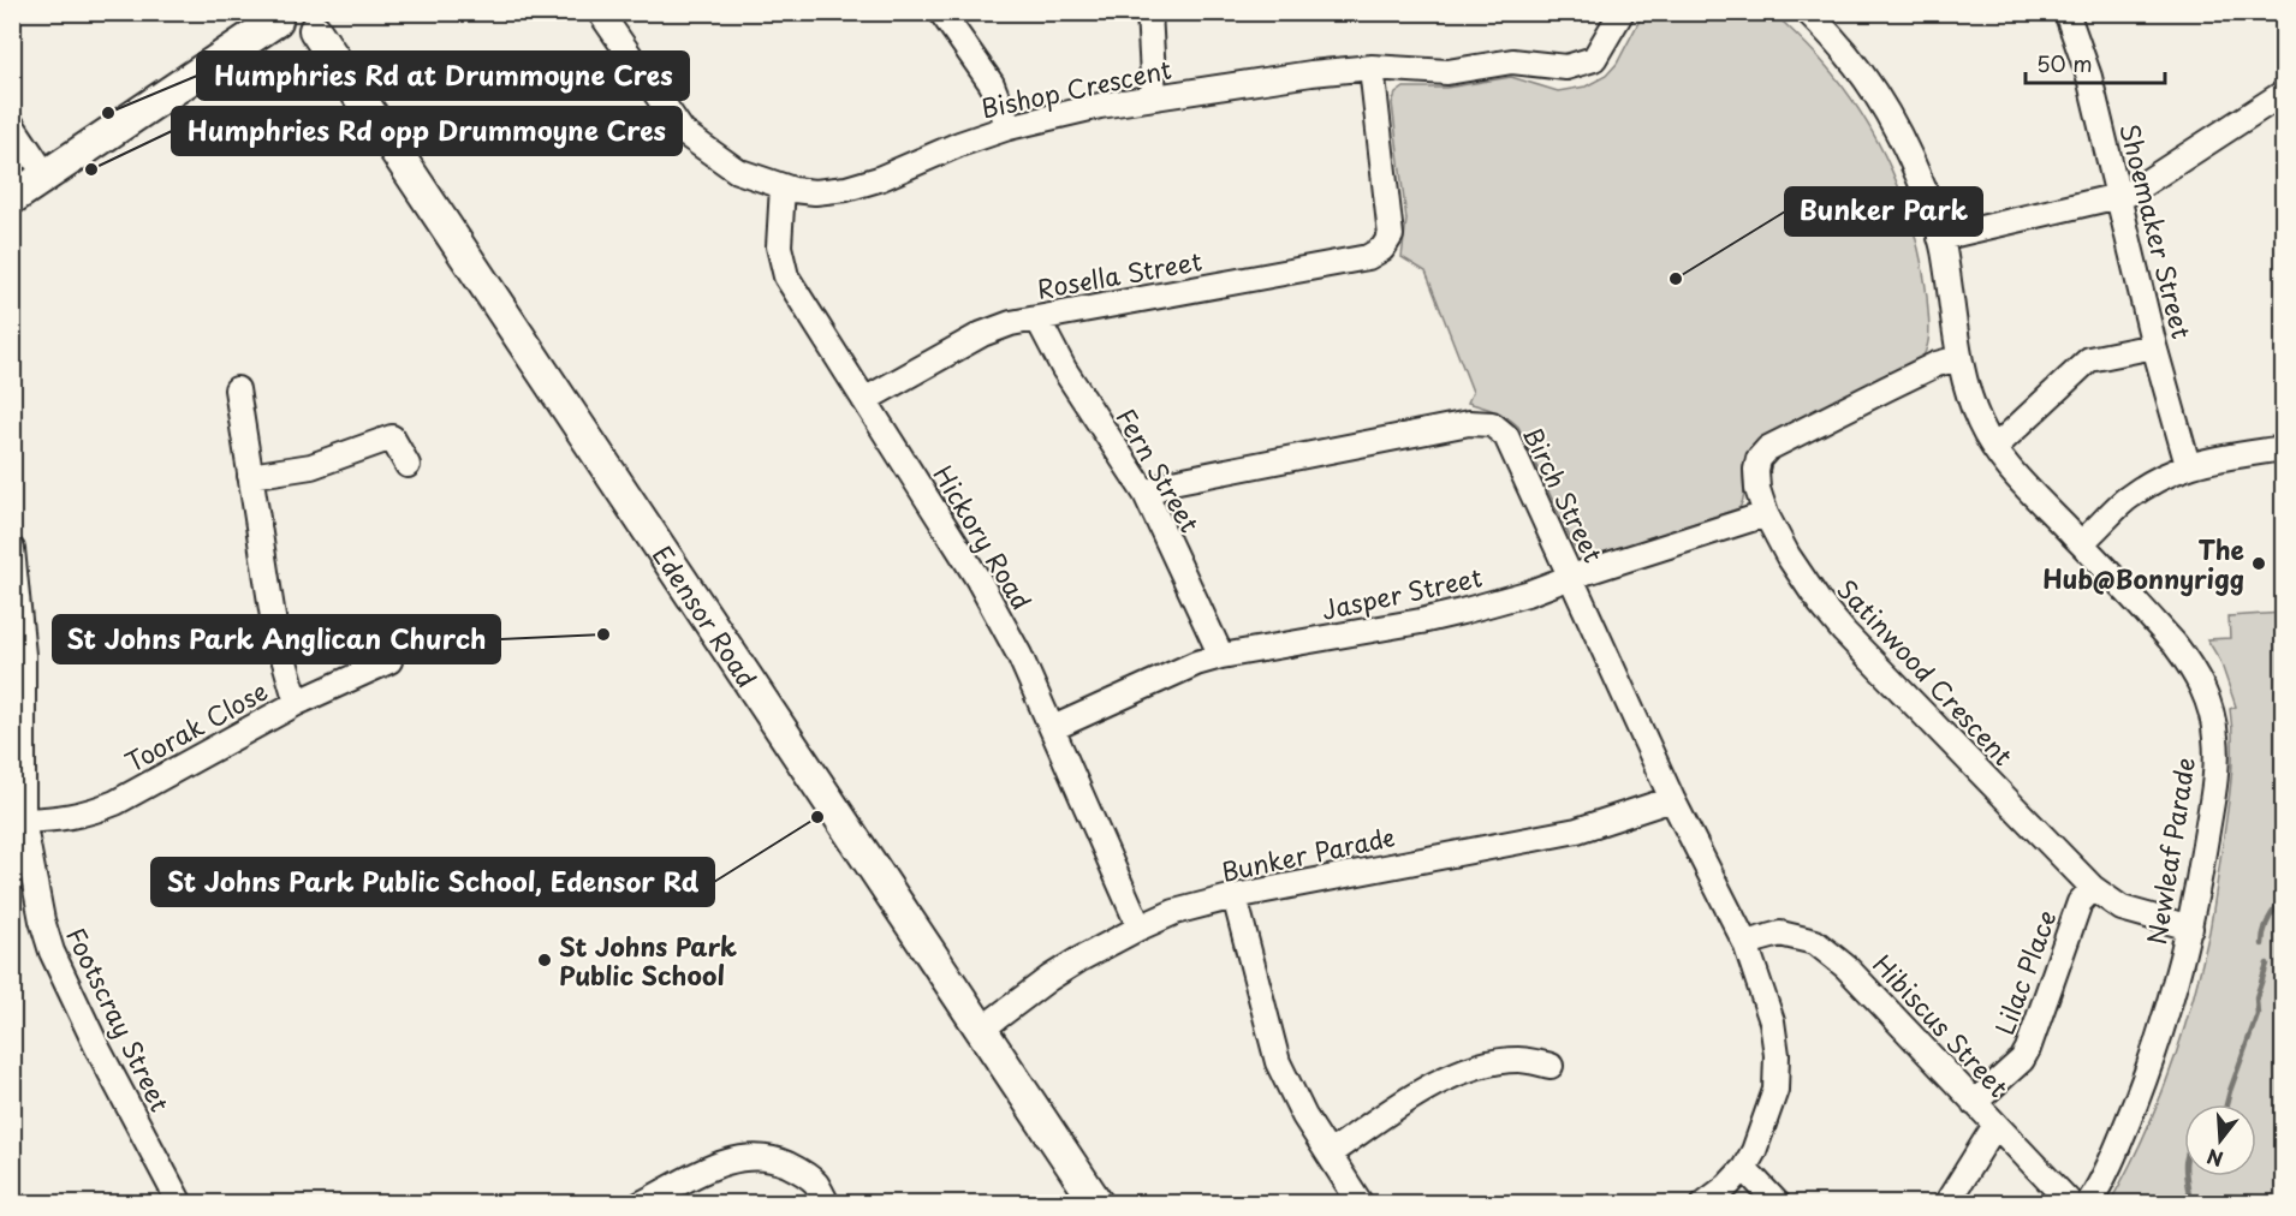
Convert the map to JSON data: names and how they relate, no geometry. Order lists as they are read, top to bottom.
{
  "streets": {
    "main road": ["Edensor Road"],
    "street": [
      "Bishop Crescent",
      "Shoemaker Street",
      "Rosella Street",
      "Fern Street",
      "Birch Street",
      "Hickory Road",
      "Jasper Street",
      "Satinwood Crescent",
      "Toorak Close",
      "Newleaf Parade",
      "Bunker Parade",
      "Lilac Place",
      "Footscray Street",
      "Hibiscus Street"
    ]
  },
  "crossings": [
    ["Bishop Crescent", "Rosella Street"],
    ["Bishop Crescent", "Hickory Road"],
    ["Rosella Street", "Fern Street"],
    ["Rosella Street", "Hickory Road"],
    ["Fern Street", "Birch Street"],
    ["Fern Street", "Jasper Street"],
    ["Birch Street", "Jasper Street"],
    ["Birch Street", "Bunker Parade"],
    ["Birch Street", "Hibiscus Street"],
    ["Hickory Road", "Jasper Street"],
    ["Hickory Road", "Bunker Parade"],
    ["Jasper Street", "Satinwood Crescent"],
    ["Edensor Road", "Bunker Parade"],
    ["Satinwood Crescent", "Newleaf Parade"],
    ["Satinwood Crescent", "Lilac Place"],
    ["Toorak Close", "Footscray Street"],
    ["Lilac Place", "Hibiscus Street"]
  ],
  "places": [
    "Humphries Rd at Drummoyne Cres",
    "Humphries Rd opp Drummoyne Cres",
    "Bunker Park",
    "The Hub@Bonnyrigg",
    "St Johns Park Anglican Church",
    "St Johns Park Public School, Edensor Rd",
    "St Johns Park Public School"
  ],
  "scale_bar": "50 m",
  "north": "bottom"
}
